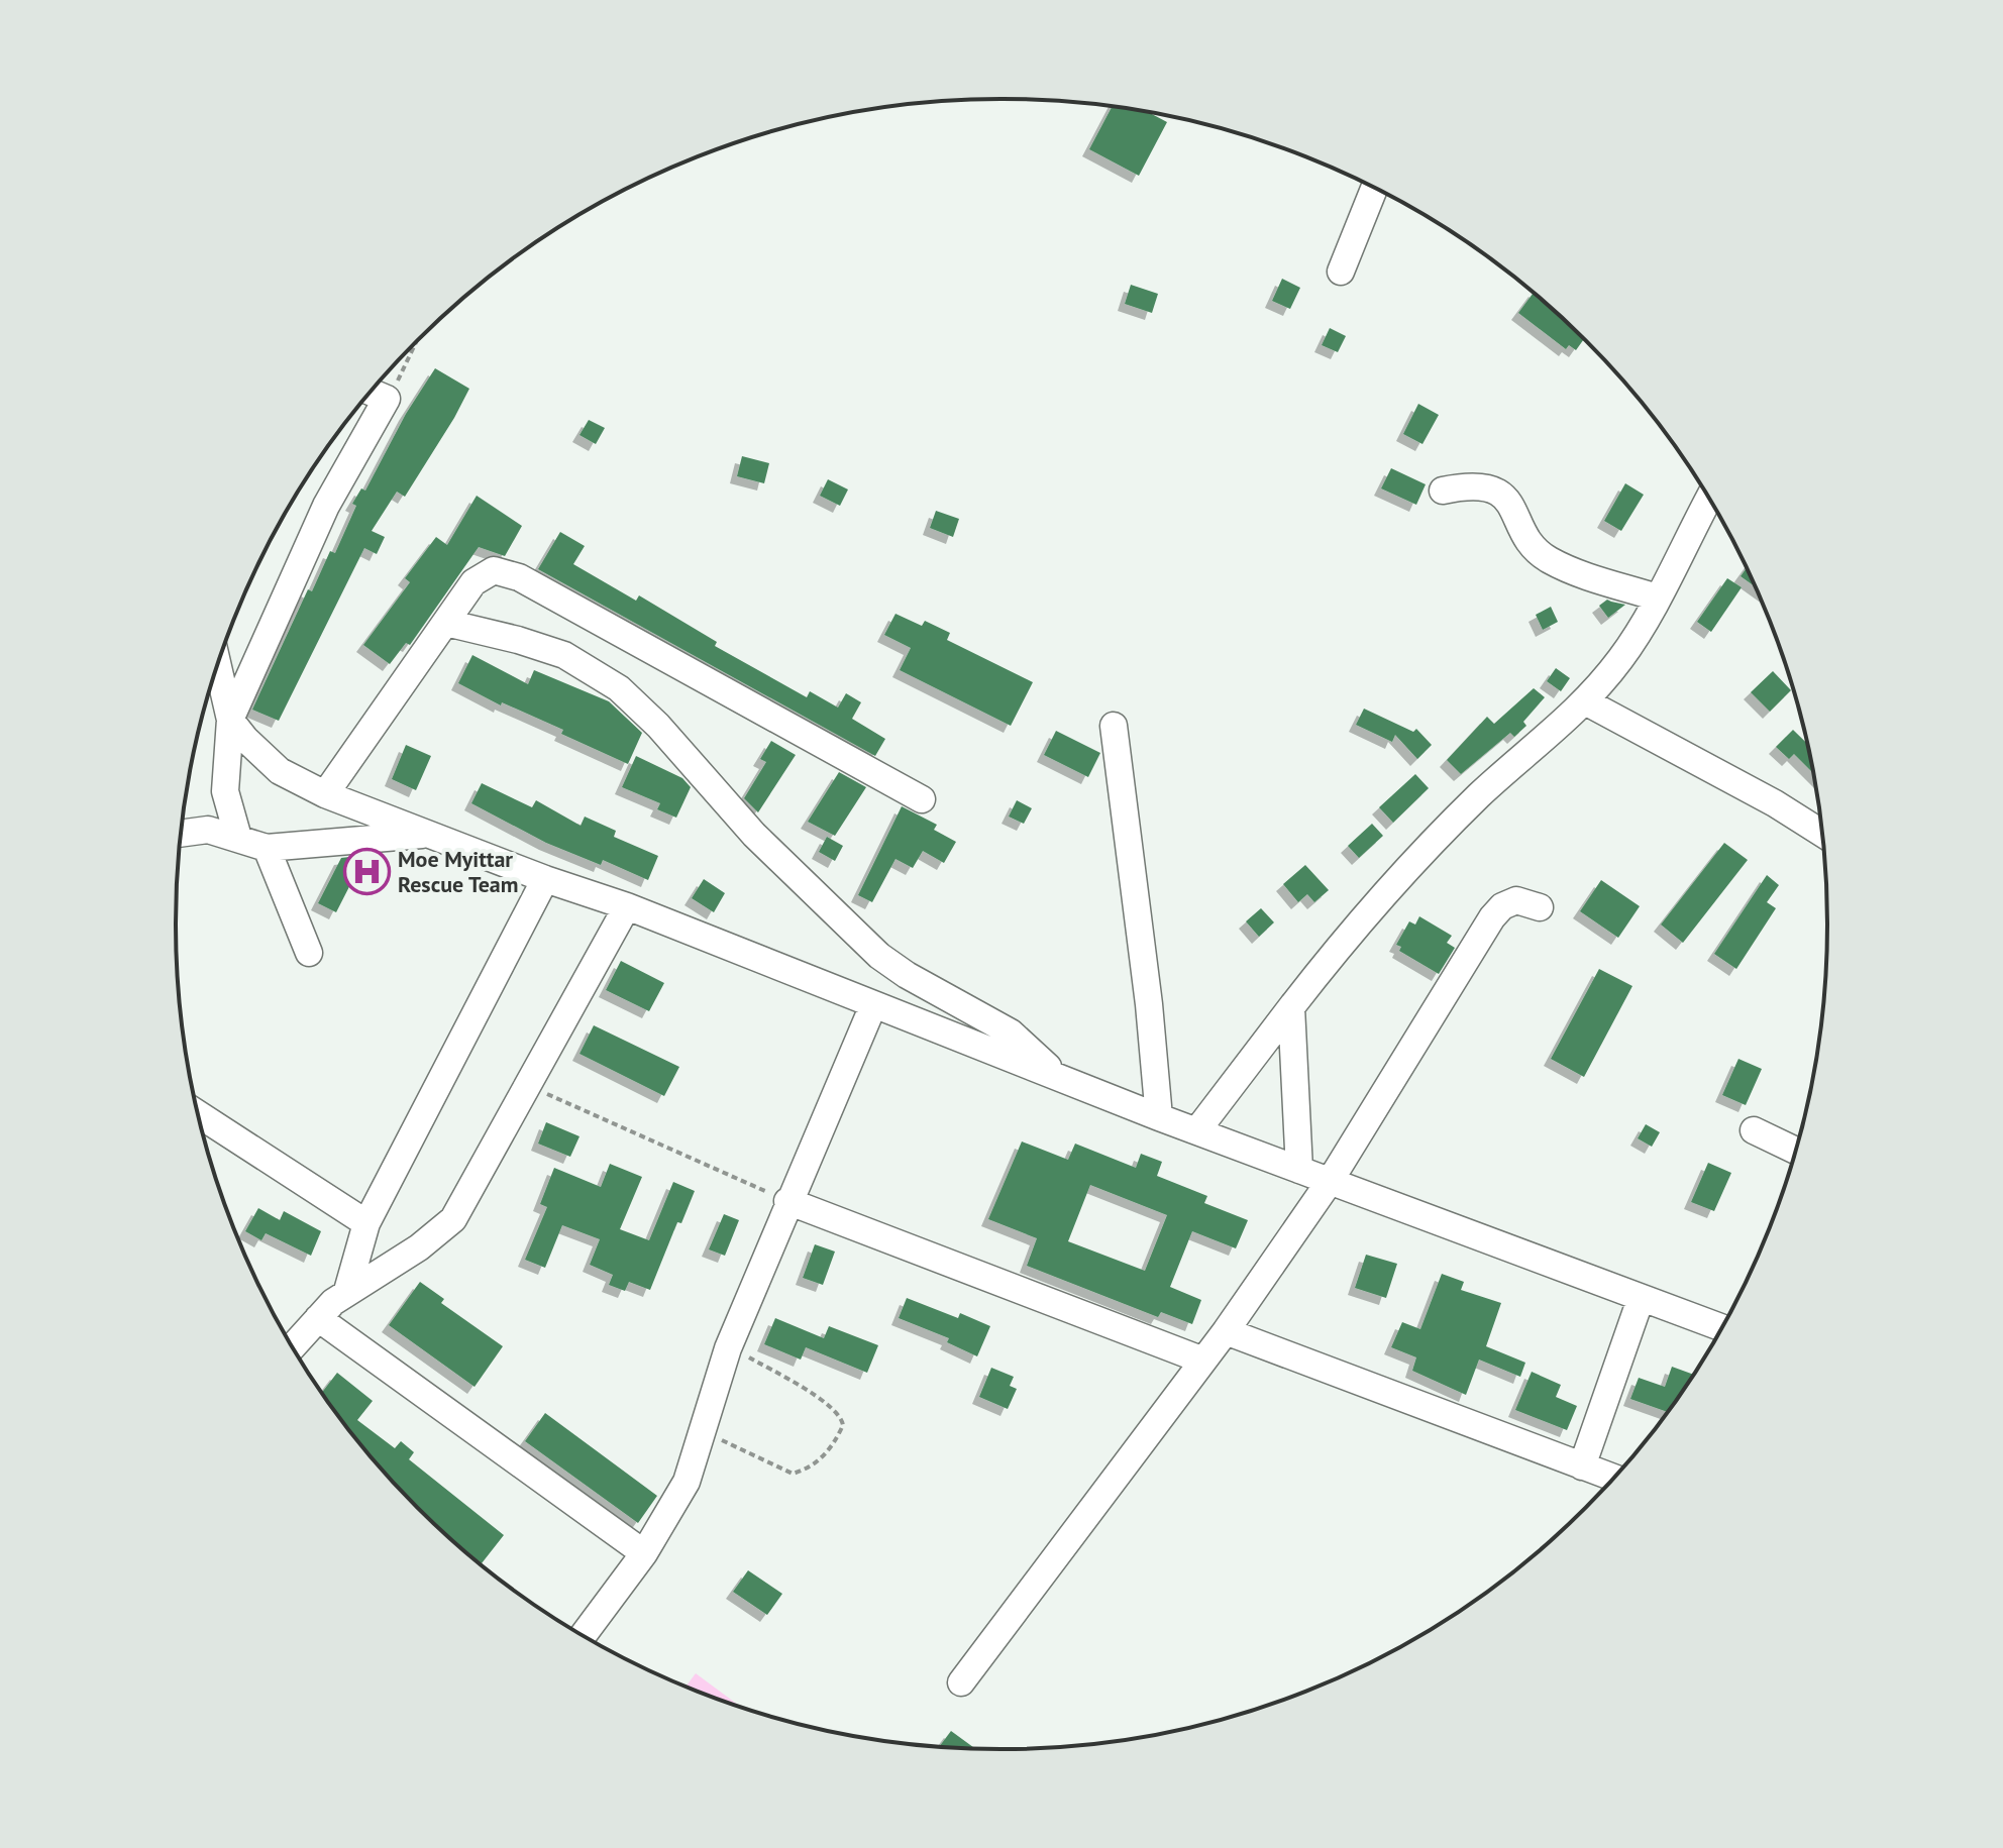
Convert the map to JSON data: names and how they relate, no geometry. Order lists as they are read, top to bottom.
{
  "places": {
    "hospital": ["Moe Myittar Rescue Team"]
  }
}
